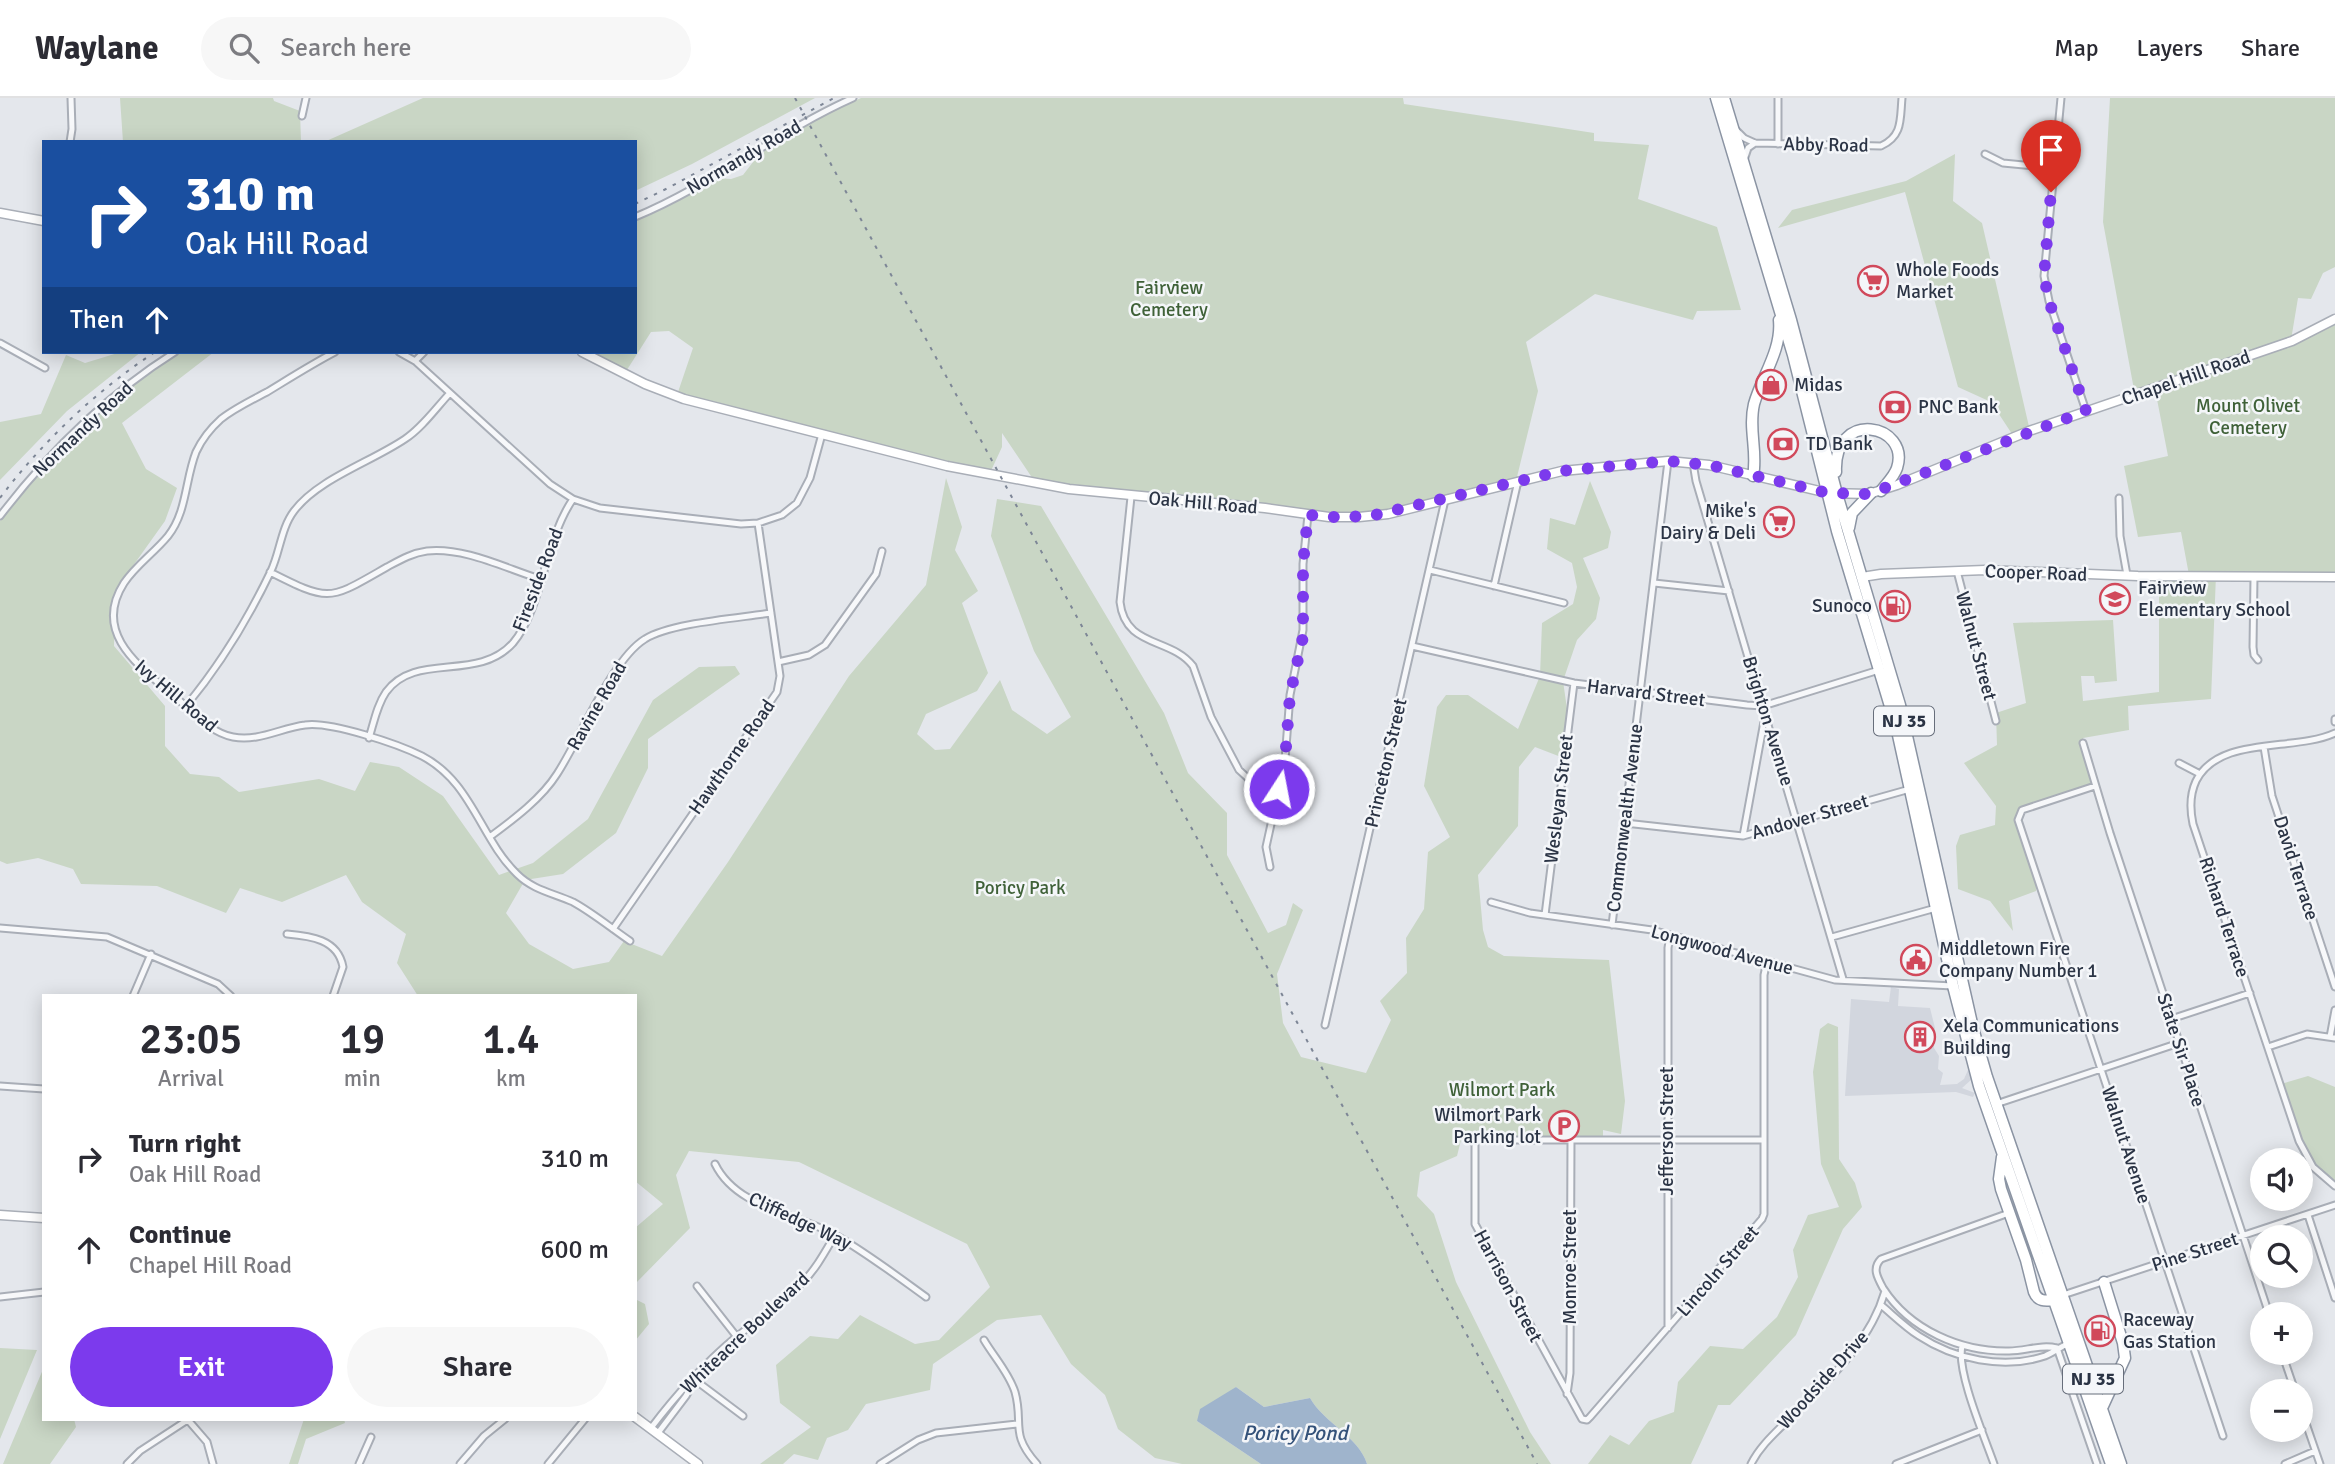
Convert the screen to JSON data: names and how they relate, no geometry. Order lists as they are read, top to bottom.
{
  "streets": {
    "highway": ["NJ 35"],
    "street": [
      "Abby Road",
      "Normandy Road",
      "Chapel Hill Road",
      "Oak Hill Road",
      "Cooper Road",
      "Fireside Road",
      "Walnut Street",
      "Harvard Street",
      "Ivy Hill Road",
      "Ravine Road",
      "Brighton Avenue",
      "Hawthorne Road",
      "Princeton Street",
      "Wesleyan Street",
      "Andover Street",
      "Commonwealth Avenue",
      "David Terrace",
      "Richard Terrace",
      "Longwood Avenue",
      "State Sir Place",
      "Jefferson Street",
      "Walnut Avenue",
      "Cliffedge Way",
      "Pine Street",
      "Monroe Street",
      "Lincoln Street",
      "Harrison Street",
      "Whiteacre Boulevard",
      "Woodside Drive"
    ]
  },
  "crossings": [
    ["Abby Road", "NJ 35"],
    ["Chapel Hill Road", "Oak Hill Road"],
    ["Chapel Hill Road", "NJ 35"],
    ["Oak Hill Road", "Brighton Avenue"],
    ["Oak Hill Road", "NJ 35"],
    ["Oak Hill Road", "Princeton Street"],
    ["Oak Hill Road", "Commonwealth Avenue"],
    ["Cooper Road", "Walnut Street"],
    ["Cooper Road", "NJ 35"],
    ["Fireside Road", "Ivy Hill Road"],
    ["Harvard Street", "Brighton Avenue"],
    ["Harvard Street", "NJ 35"],
    ["Harvard Street", "Princeton Street"],
    ["Harvard Street", "Wesleyan Street"],
    ["Harvard Street", "Commonwealth Avenue"],
    ["Ivy Hill Road", "Ravine Road"],
    ["Ivy Hill Road", "Hawthorne Road"],
    ["Ravine Road", "Hawthorne Road"],
    ["Brighton Avenue", "Andover Street"],
    ["Brighton Avenue", "Longwood Avenue"],
    ["NJ 35", "Andover Street"],
    ["NJ 35", "Longwood Avenue"],
    ["NJ 35", "Pine Street"],
    ["Wesleyan Street", "Longwood Avenue"],
    ["Andover Street", "Commonwealth Avenue"],
    ["Commonwealth Avenue", "Longwood Avenue"],
    ["Longwood Avenue", "Jefferson Street"],
    ["Longwood Avenue", "Lincoln Street"],
    ["State Sir Place", "Walnut Avenue"],
    ["State Sir Place", "Pine Street"],
    ["Jefferson Street", "Lincoln Street"],
    ["Walnut Avenue", "Pine Street"],
    ["Cliffedge Way", "Whiteacre Boulevard"],
    ["Monroe Street", "Harrison Street"],
    ["Lincoln Street", "Harrison Street"]
  ],
  "water": ["Poricy Pond"],
  "parks": [
    "Fairview Cemetery",
    "Mount Olivet Cemetery",
    "Poricy Park",
    "Wilmort Park"
  ],
  "places": {
    "supermarket": ["Whole Foods Market", "Mike's Dairy & Deli"],
    "shop": ["Midas"],
    "bank": ["PNC Bank", "TD Bank"],
    "school or university": ["Fairview Elementary School"],
    "fuel station": ["Sunoco", "Raceway Gas Station"],
    "public building": ["Middletown Fire Company Number 1"],
    "building": ["Xela Communications Building"],
    "parking": ["Wilmort Park Parking lot"]
  },
  "page": {
    "header": "Waylane",
    "search": "Search here",
    "nav": ["Map", "Layers", "Share"],
    "turn": ["310 m", "Oak Hill Road"],
    "then": "Then",
    "eta": [
      "23:05",
      "Arrival",
      "19",
      "min",
      "1.4",
      "km"
    ],
    "list": [
      {
        "name": "Turn right",
        "note": "Oak Hill Road",
        "value": "310 m"
      },
      {
        "name": "Continue",
        "note": "Chapel Hill Road",
        "value": "600 m"
      }
    ],
    "map_buttons": ["+", "−"],
    "buttons": ["Exit", "Share"]
  }
}
